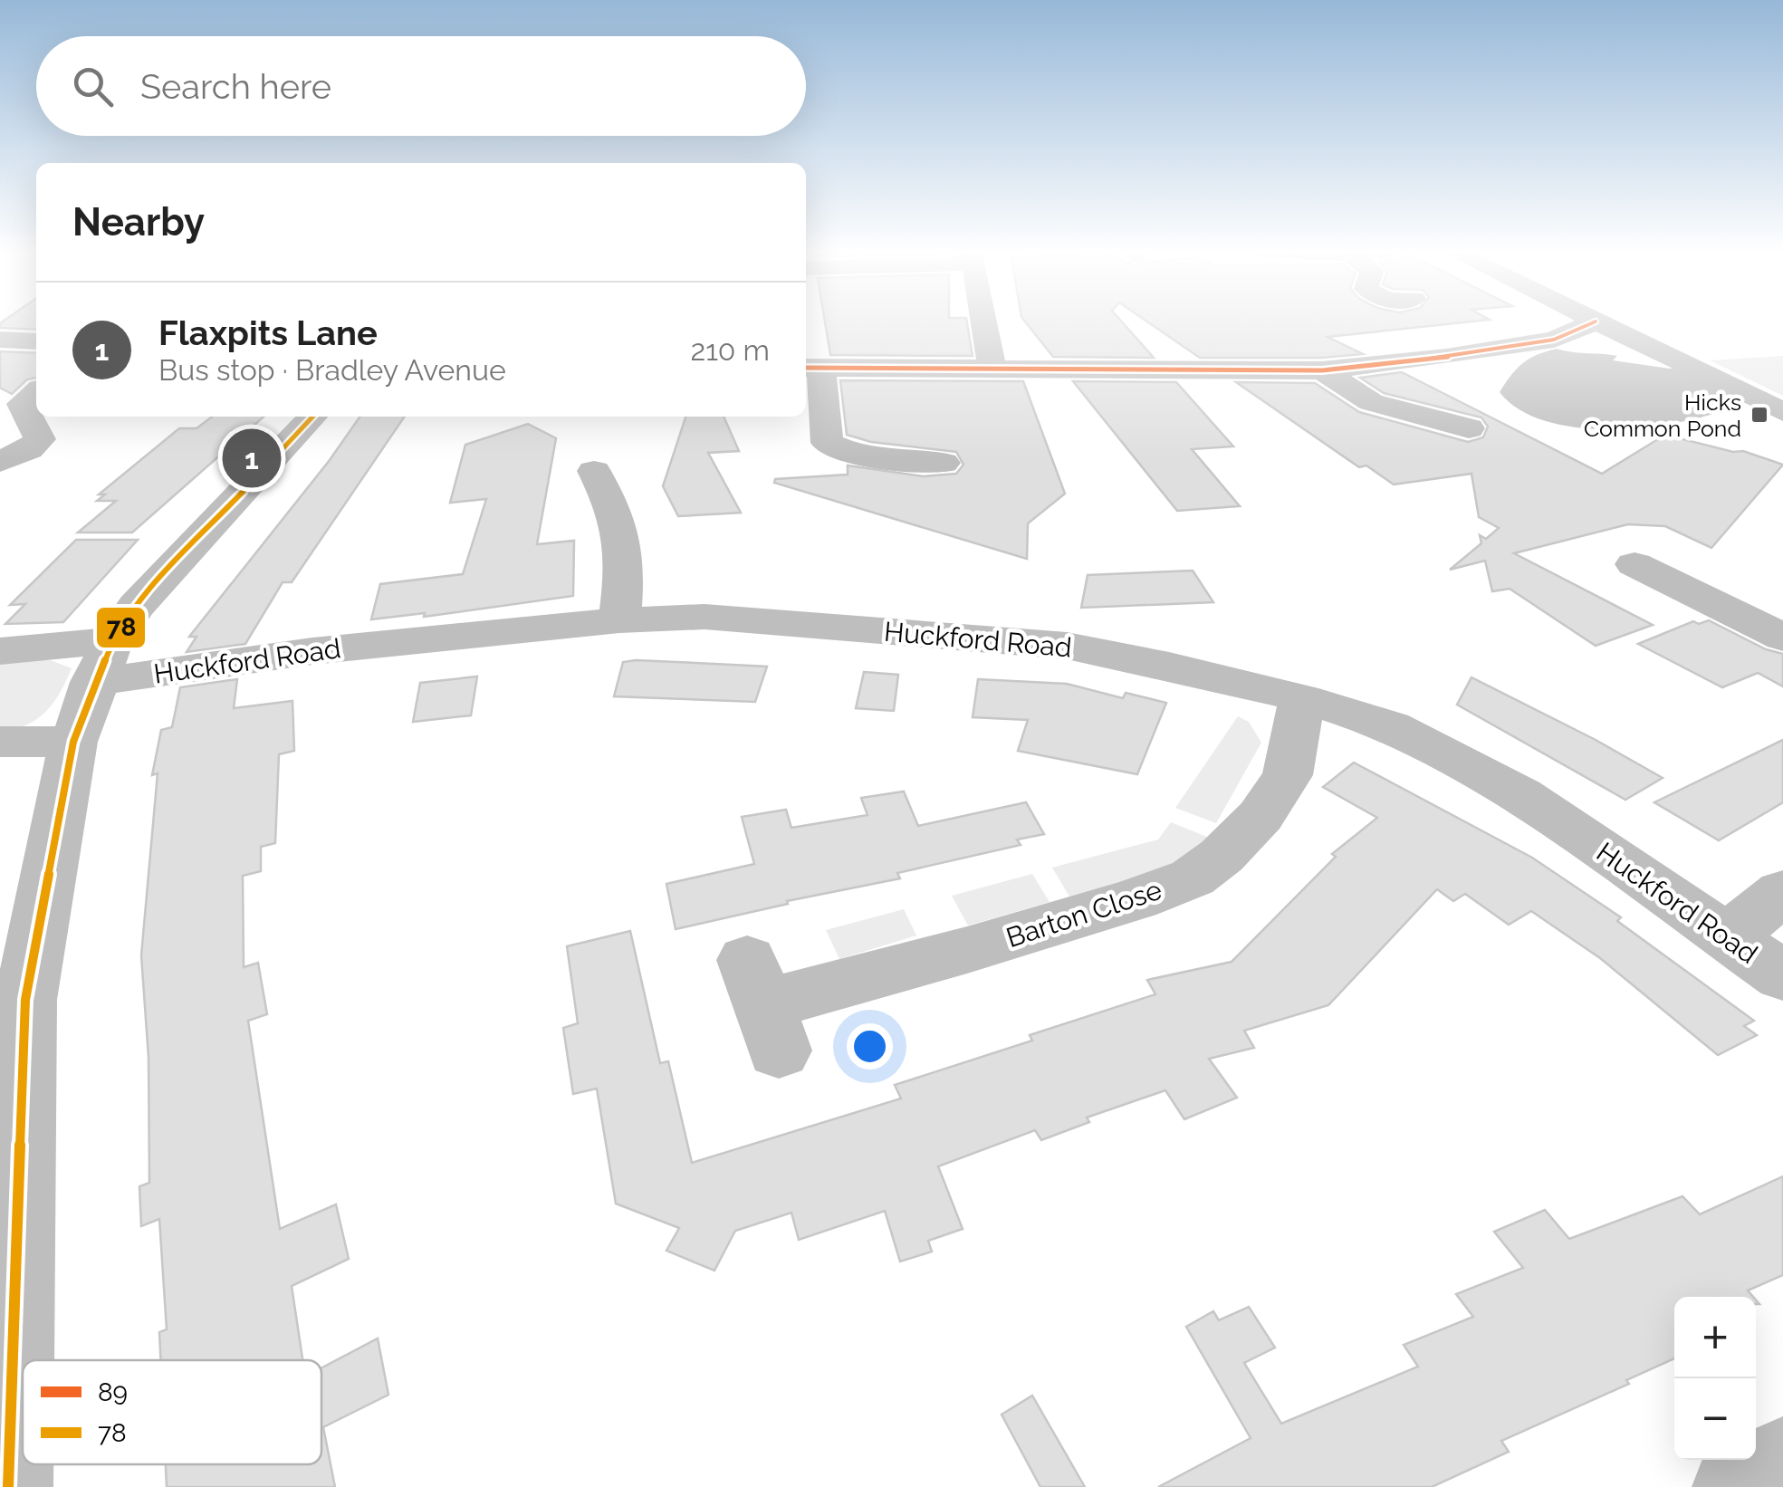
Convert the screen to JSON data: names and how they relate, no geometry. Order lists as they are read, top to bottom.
{
  "streets": {
    "street": ["Huckford Road", "Barton Close"]
  },
  "crossings": [
    ["Huckford Road", "Barton Close"]
  ],
  "places": {
    "transit": ["Hicks Common Pond"]
  },
  "lines": ["transit line 89", "transit line 78"],
  "legend": ["89", "78"],
  "page": {
    "search": "Search here",
    "heading": "Nearby",
    "list": [
      {
        "mark": "1",
        "name": "Flaxpits Lane",
        "note": "Bus stop · Bradley Avenue",
        "value": "210 m"
      }
    ],
    "pins": "1",
    "map_buttons": ["+", "−"]
  }
}
